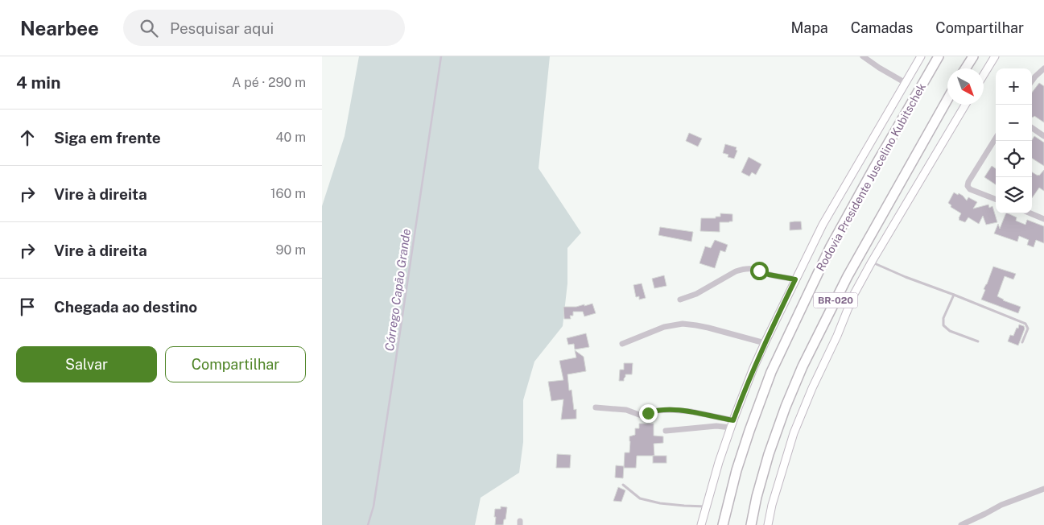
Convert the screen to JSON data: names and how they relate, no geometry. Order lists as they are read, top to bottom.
{
  "streets": {
    "highway": ["Rodovia Presidente Juscelino Kubitschek", "BR-020"]
  },
  "water": ["Córrego Capão Grande"],
  "north": "bottom right",
  "page": {
    "header": "Nearbee",
    "search": "Pesquisar aqui",
    "nav": ["Mapa", "Camadas", "Compartilhar"],
    "heading": ["4 min", "A pé · 290 m"],
    "map_buttons": ["+", "−"],
    "list": [
      ["Siga em frente", "40 m"],
      ["Vire à direita", "160 m"],
      ["Vire à direita", "90 m"],
      "Chegada ao destino"
    ],
    "buttons": ["Salvar", "Compartilhar"]
  }
}
